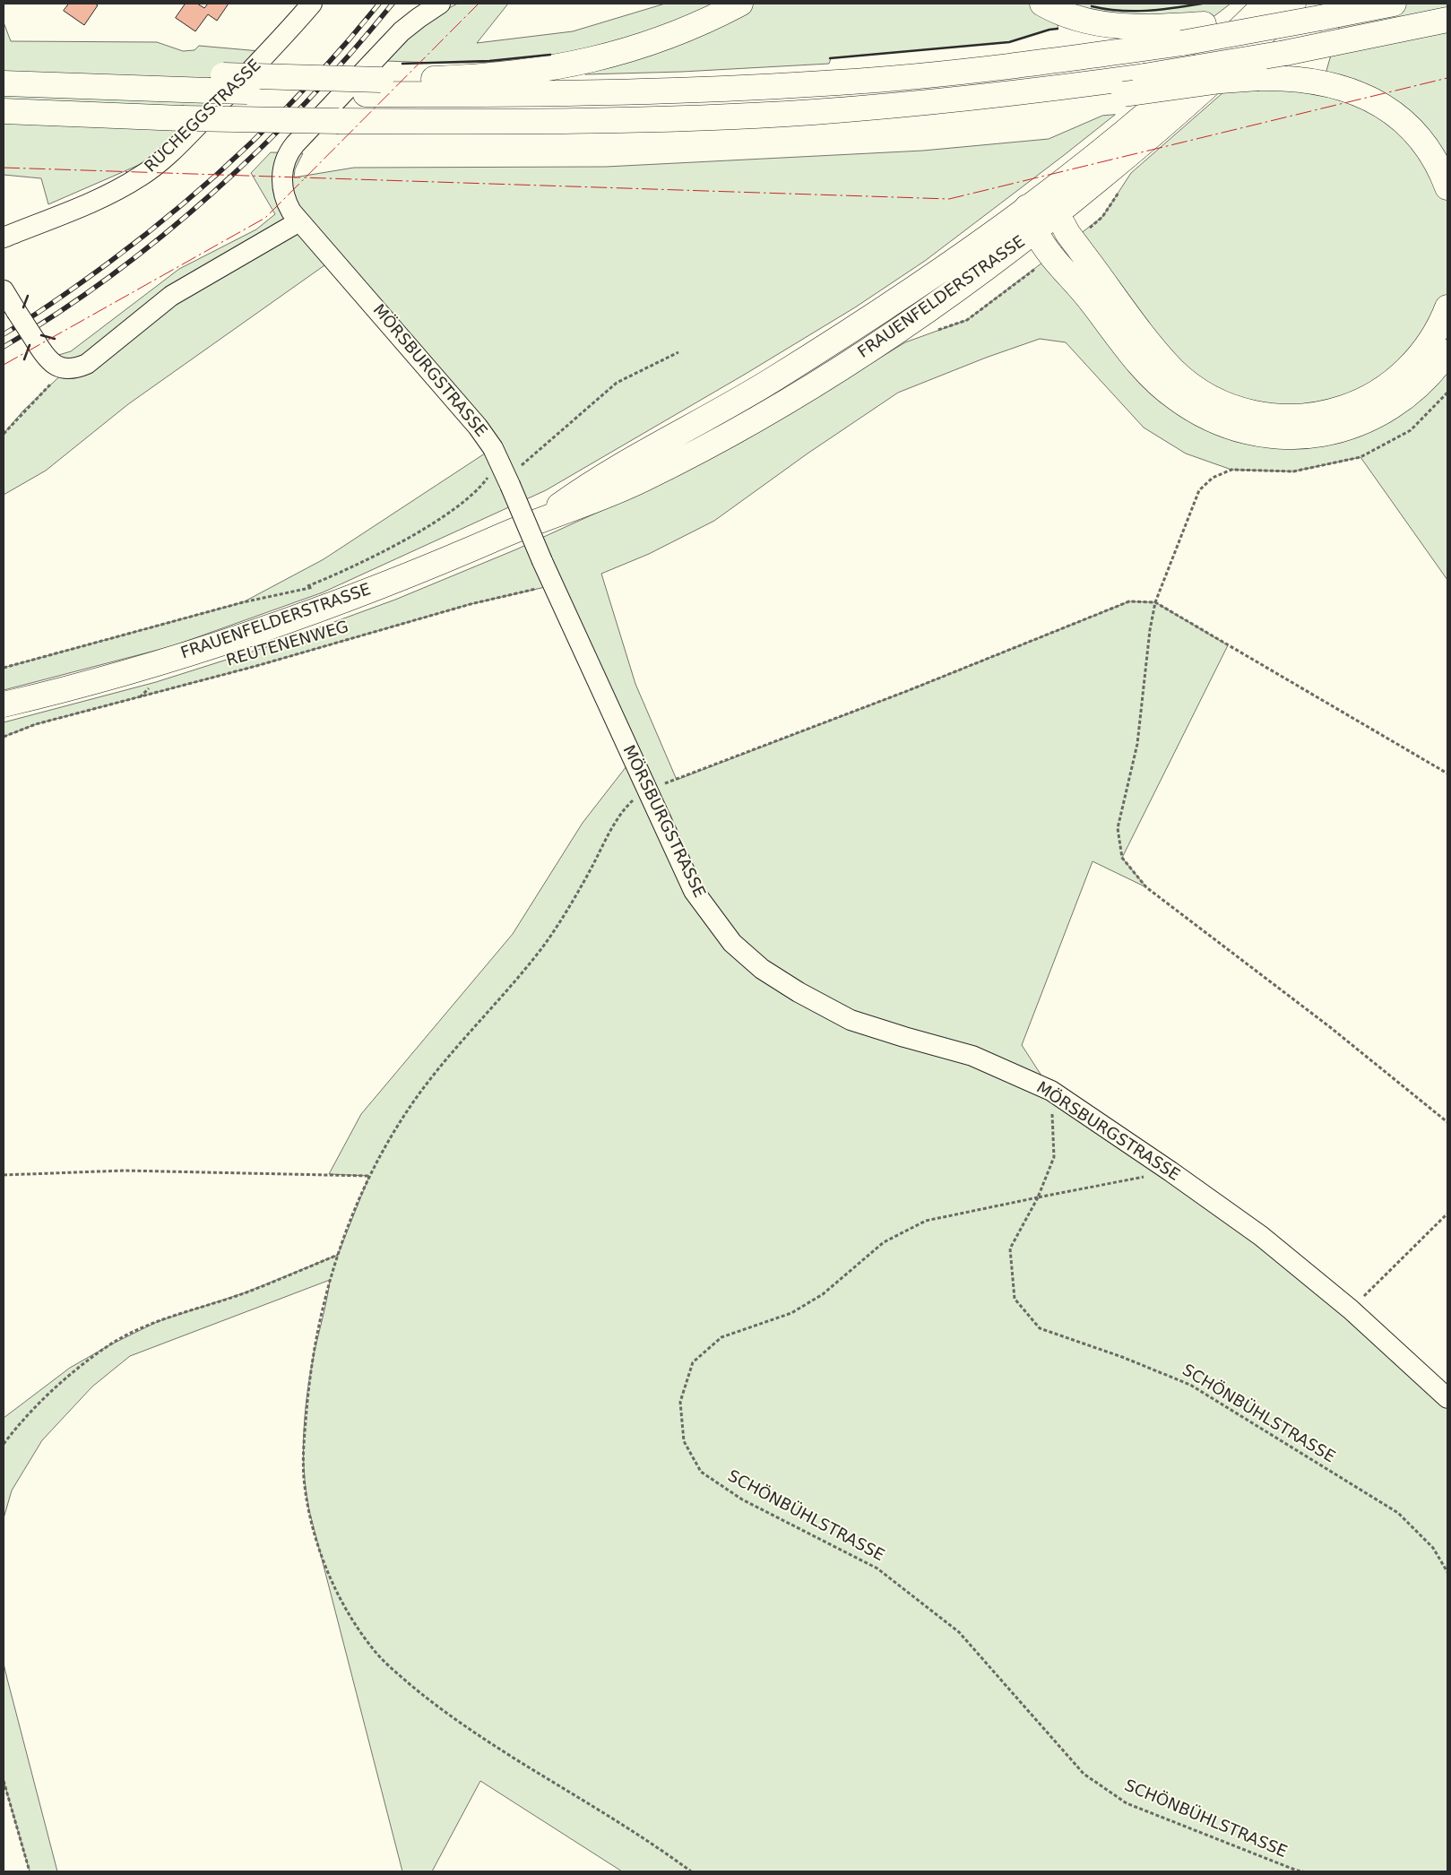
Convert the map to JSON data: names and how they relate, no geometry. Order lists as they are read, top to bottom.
{
  "streets": {
    "main road": ["FRAUENFELDERSTRASSE"],
    "street": ["RUCHEGGSTRASSE", "MÖRSBURGSTRASSE"],
    "path": ["REUTENENWEG", "SCHÖNBÜHLSTRASSE"]
  },
  "crossings": [
    ["MÖRSBURGSTRASSE", "REUTENENWEG"],
    ["MÖRSBURGSTRASSE", "SCHÖNBÜHLSTRASSE"]
  ]
}
